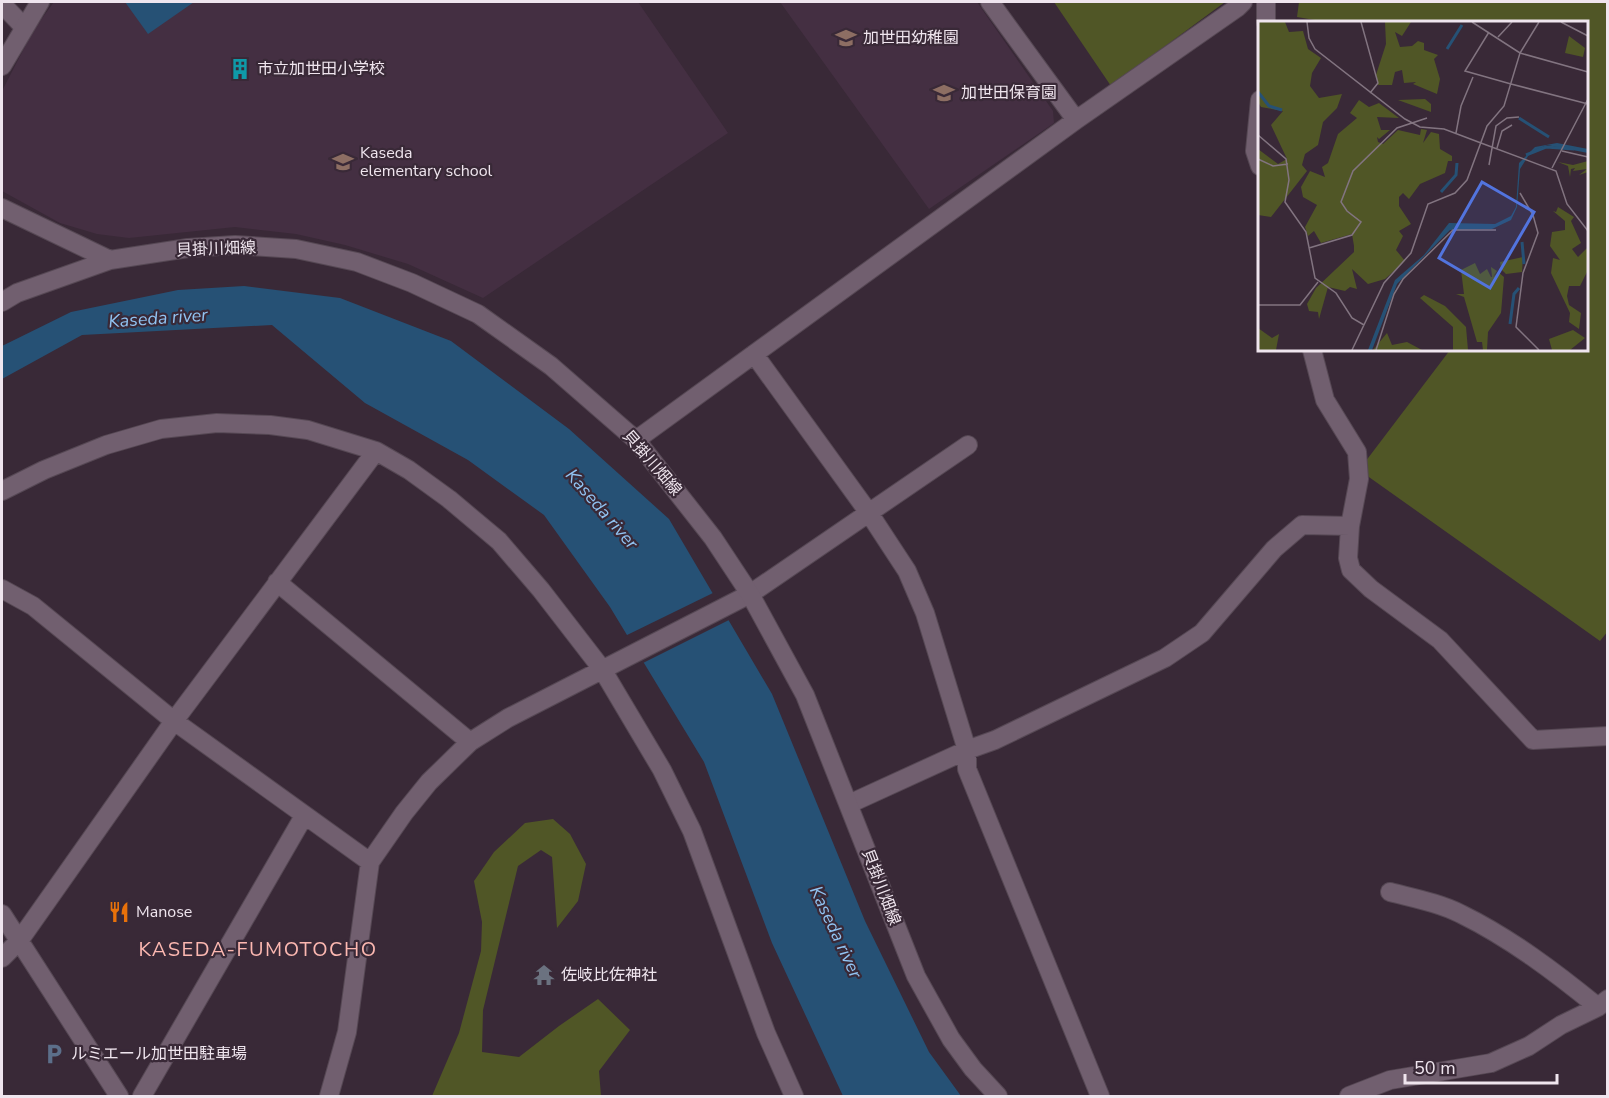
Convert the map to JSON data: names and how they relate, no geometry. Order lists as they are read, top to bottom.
{
  "streets": {
    "street": ["貝掛川畑線"]
  },
  "districts": ["KASEDA-FUMOTOCHO"],
  "water": ["Kaseda river"],
  "places": {
    "school or university": ["加世田幼稚園", "加世田保育園", "Kaseda elementary school"],
    "building": ["市立加世田小学校"],
    "restaurant": ["Manose"],
    "temple": ["佐岐比佐神社"],
    "parking": ["ルミエール加世田駐車場"]
  },
  "scale_bar": "50 m"
}
